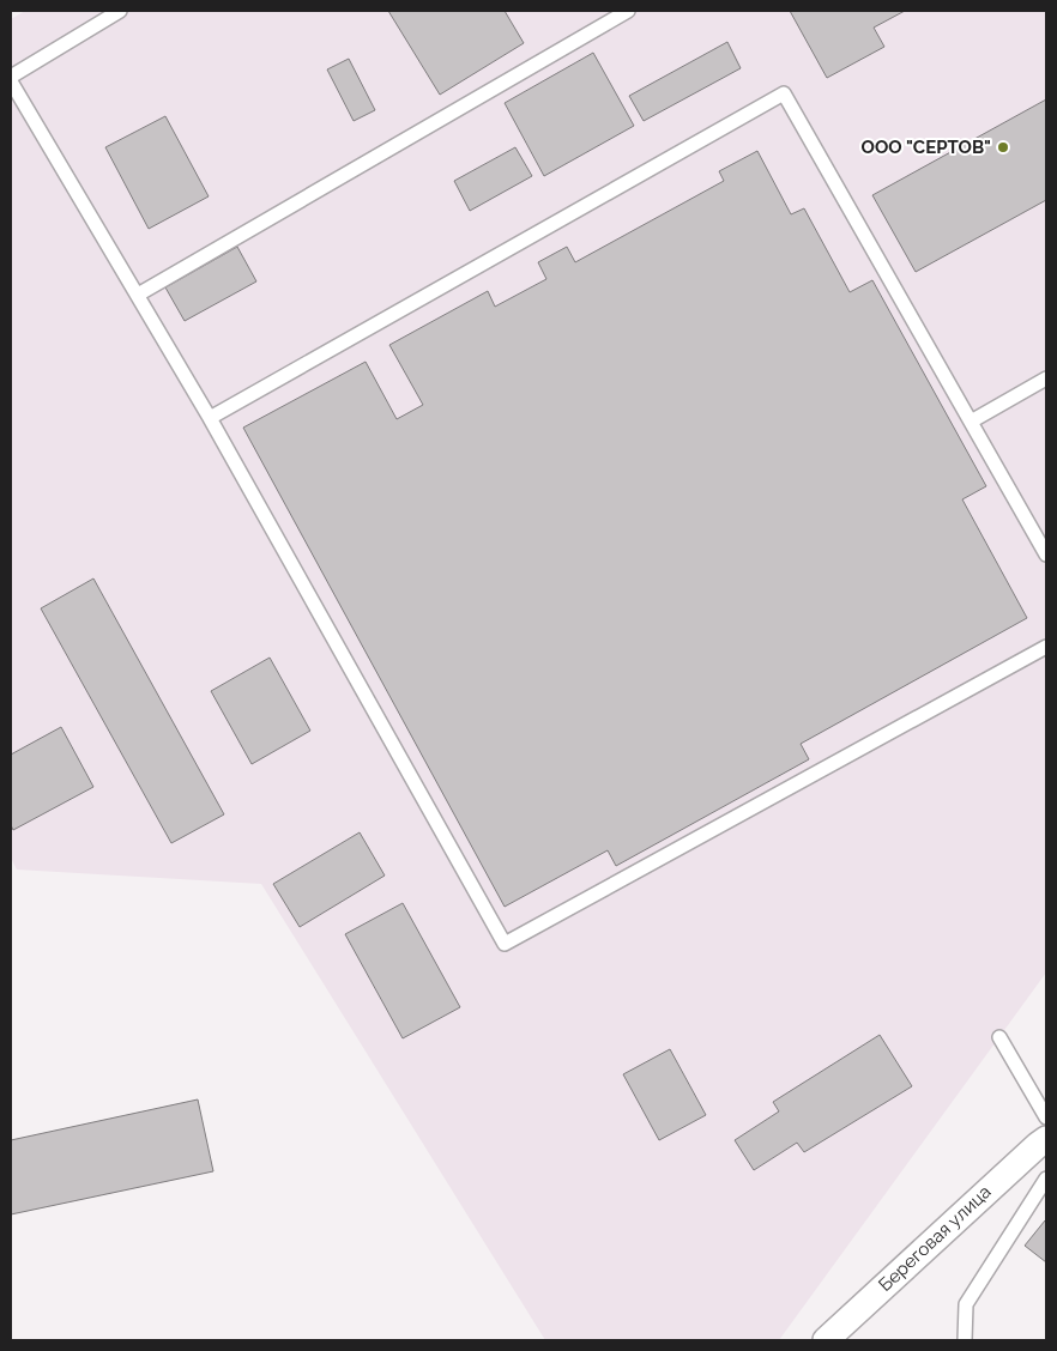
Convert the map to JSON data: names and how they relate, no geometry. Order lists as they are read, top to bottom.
{
  "streets": {
    "street": ["Береговая улица"]
  },
  "places": ["ООО \"СЕРТОВ\""]
}
